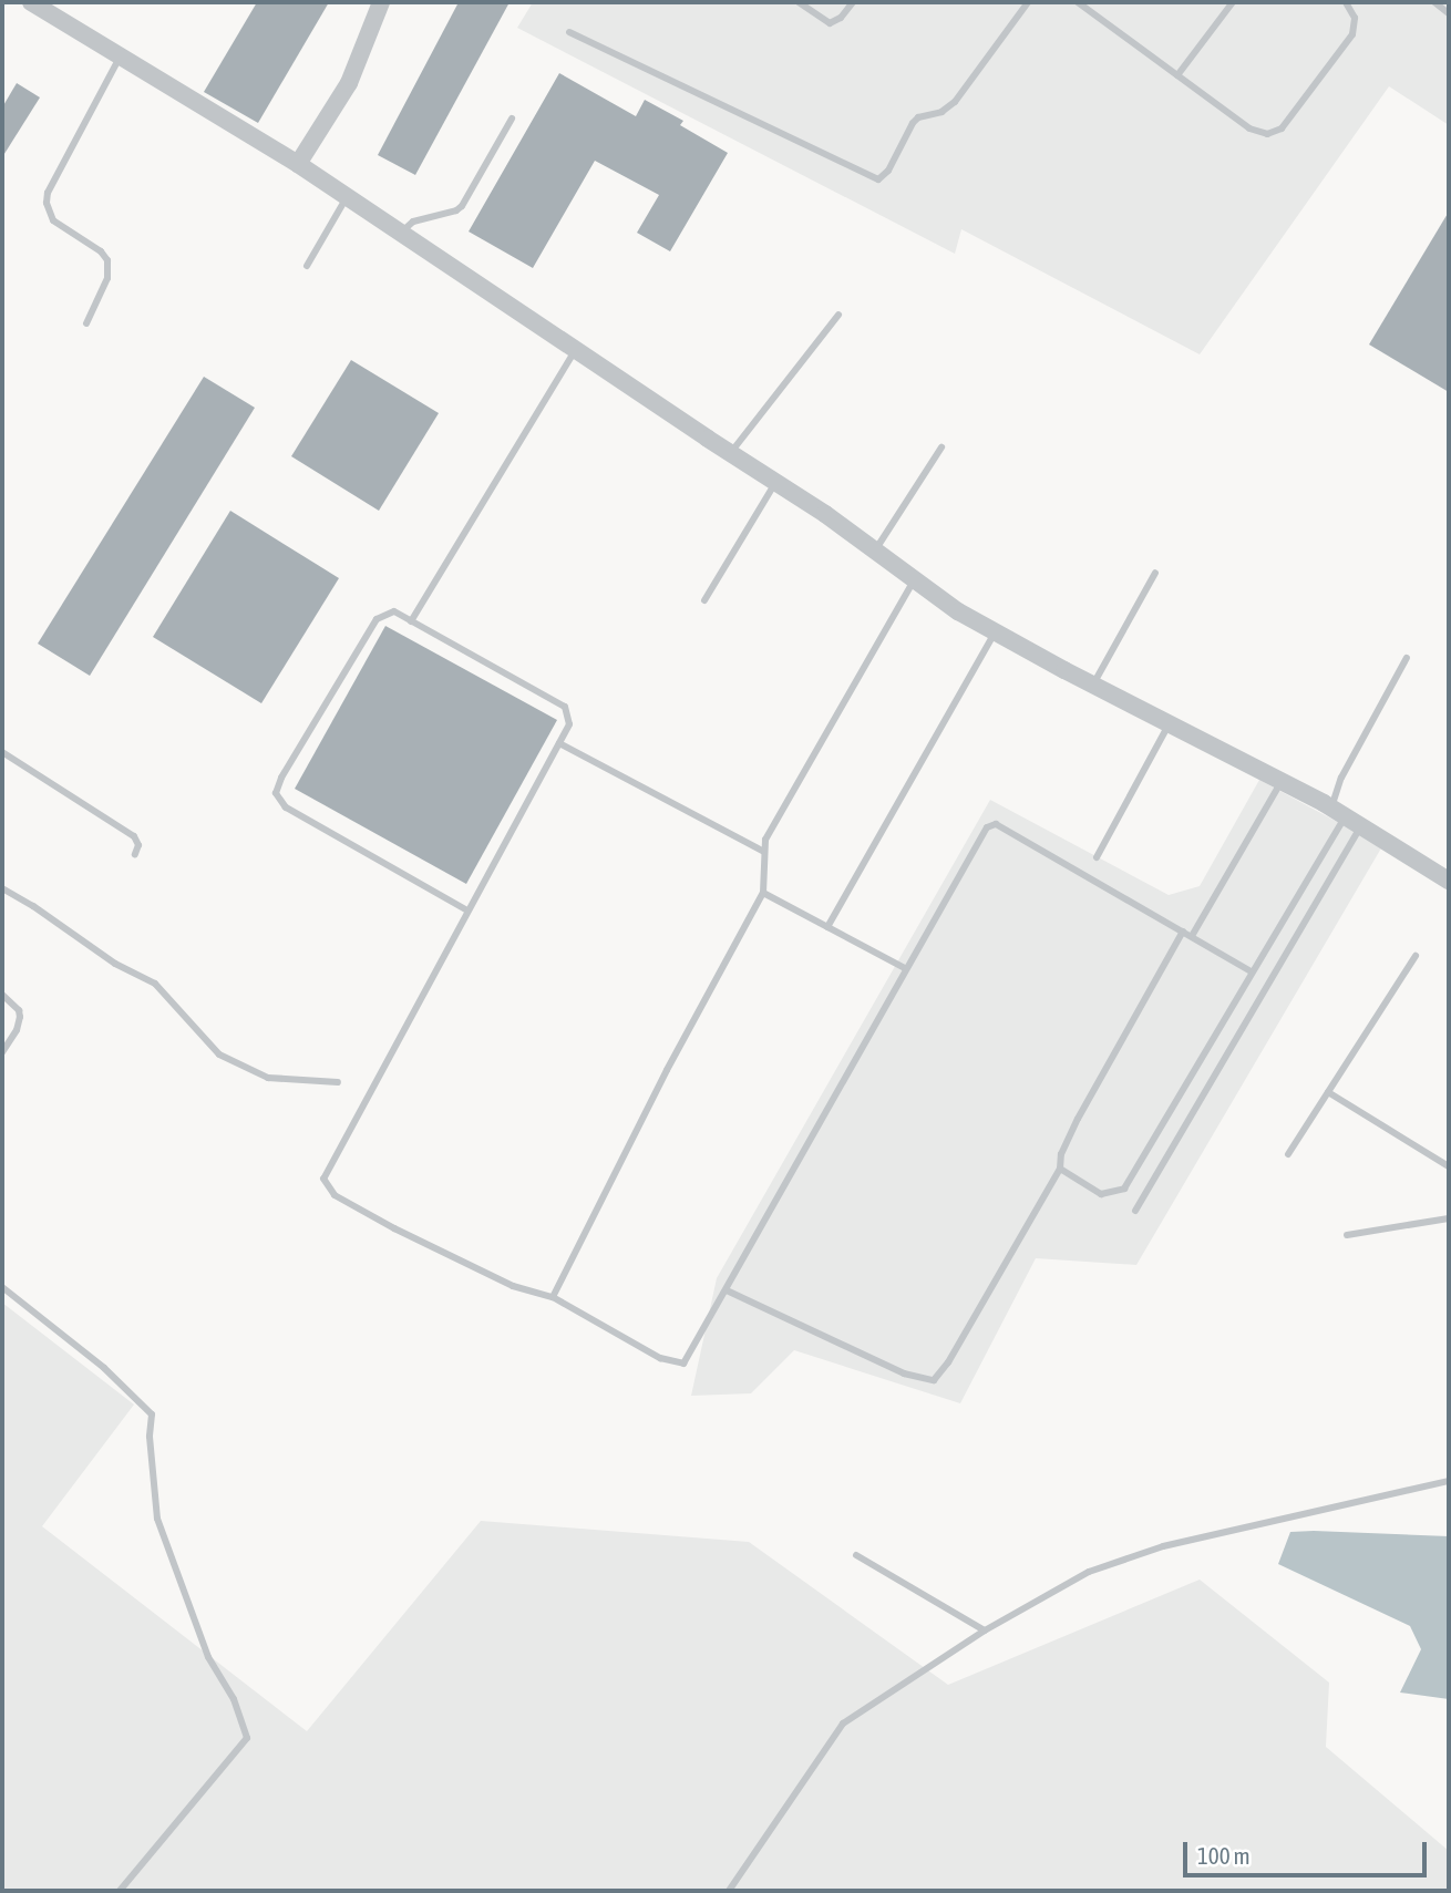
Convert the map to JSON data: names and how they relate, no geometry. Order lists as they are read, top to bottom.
{
  "scale_bar": "100 m"
}
